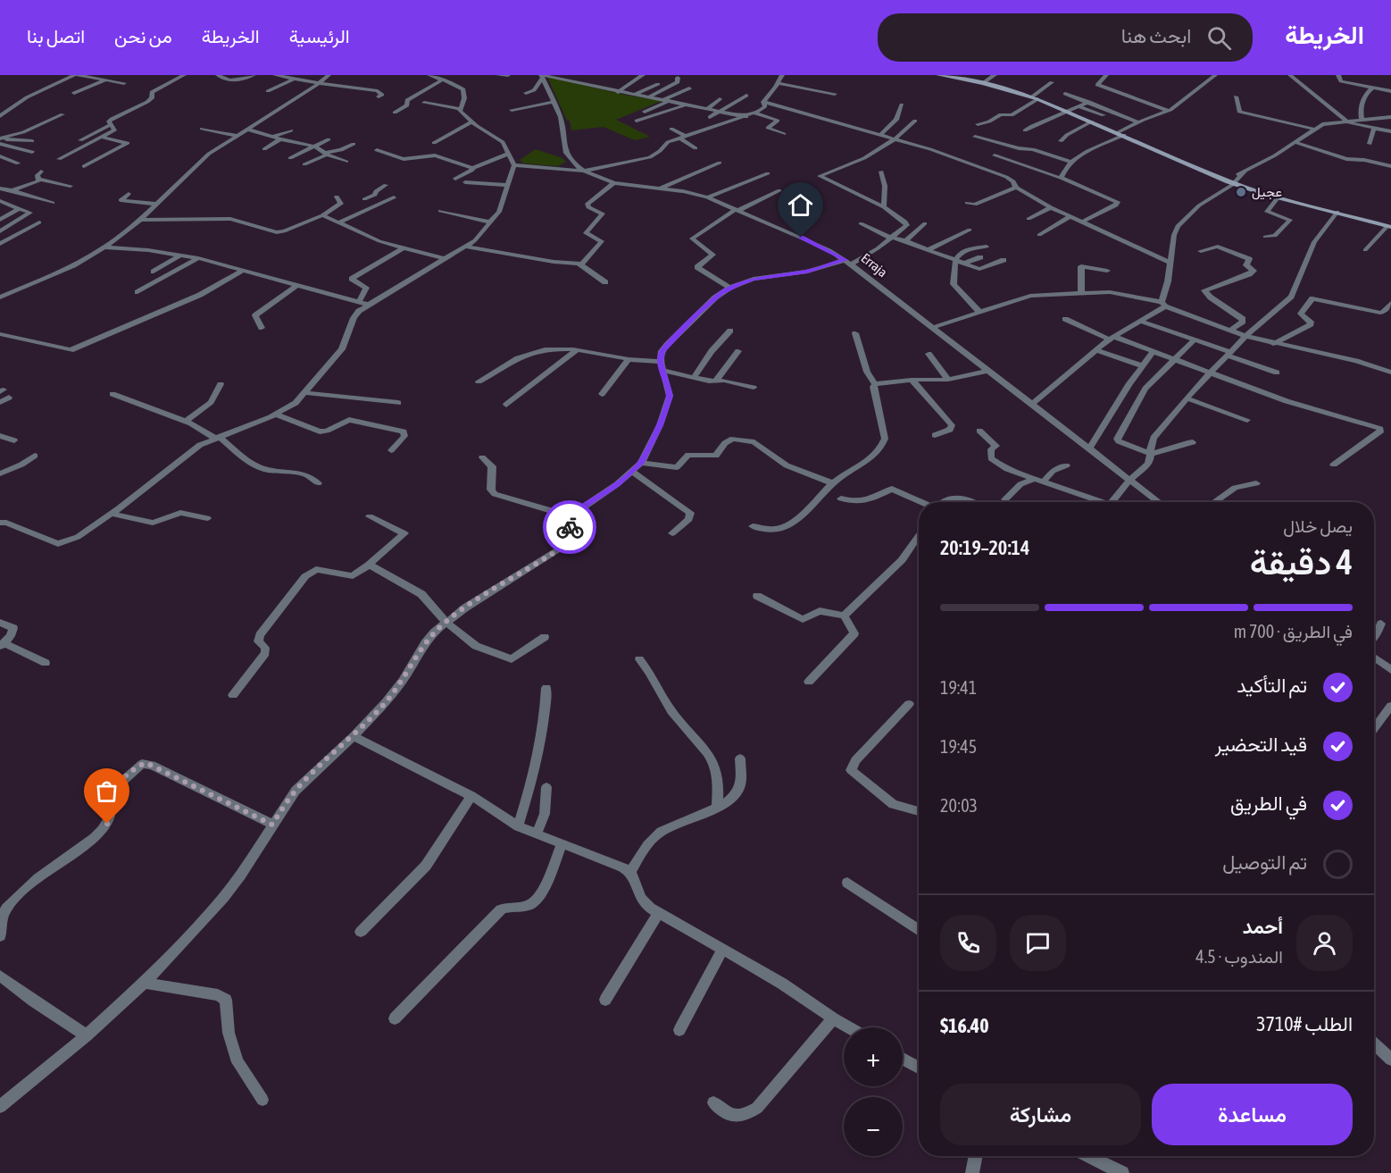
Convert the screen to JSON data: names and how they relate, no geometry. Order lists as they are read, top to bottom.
{
  "streets": {
    "street": ["Erraja"]
  },
  "places": ["عجيل"],
  "page": {
    "header": "الخريطة",
    "search": "ابحث هنا",
    "nav": [
      "الرئيسية",
      "الخريطة",
      "من نحن",
      "اتصل بنا"
    ],
    "heading": ["4 دقيقة", "يصل خلال", "20:14–20:19"],
    "panel": [
      "أحمد",
      "المندوب · 4.5",
      "الطلب #3710",
      "$16.40"
    ],
    "bar": "في الطريق · 700 m",
    "list": [
      ["تم التأكيد", "19:41"],
      ["قيد التحضير", "19:45"],
      ["في الطريق", "20:03"],
      "تم التوصيل"
    ],
    "map_buttons": ["+", "−"],
    "buttons": ["مساعدة", "مشاركة"]
  }
}
